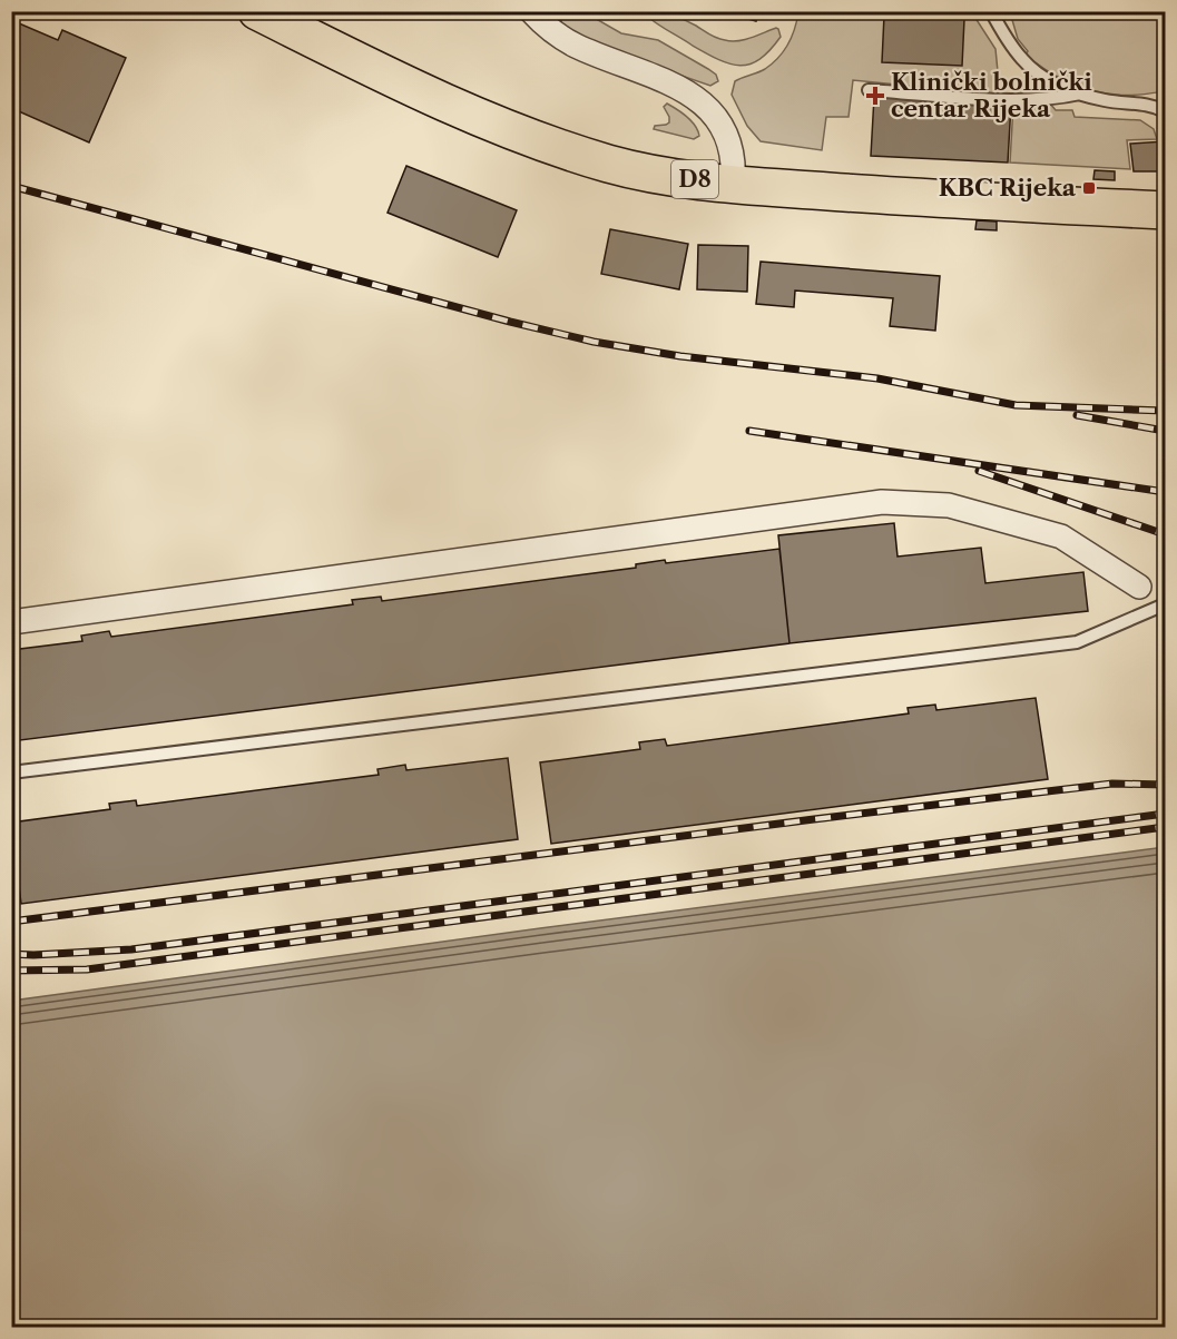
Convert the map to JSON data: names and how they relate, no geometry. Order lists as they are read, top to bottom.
{
  "streets": {
    "main road": ["D8"]
  },
  "places": {
    "health": ["Klinički bolnički centar Rijeka"],
    "transit": ["KBC Rijeka"]
  }
}
